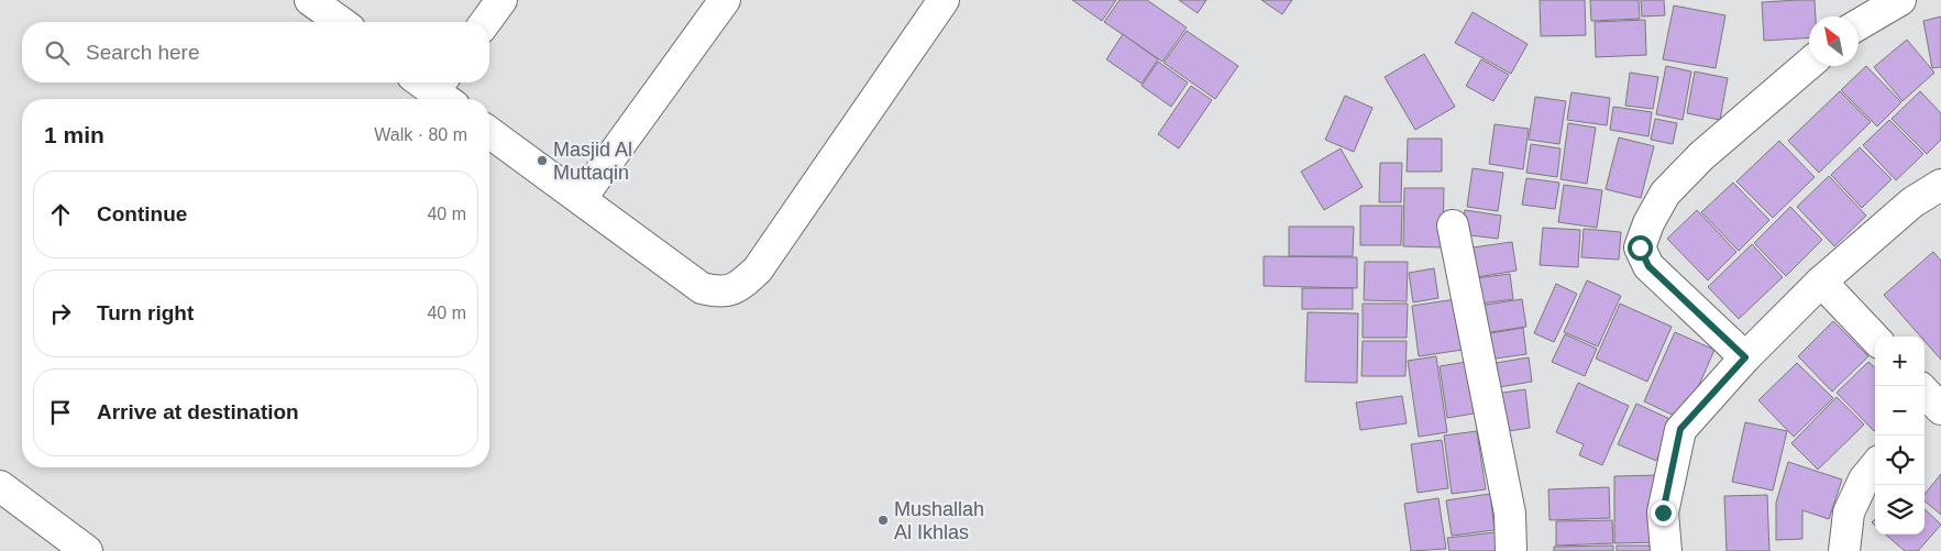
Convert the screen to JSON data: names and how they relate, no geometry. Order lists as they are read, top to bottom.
{
  "places": ["Masjid Al Muttaqin", "Mushallah Al Ikhlas"],
  "north": "top left",
  "page": {
    "search": "Search here",
    "heading": ["1 min", "Walk · 80 m"],
    "list": [
      ["Continue", "40 m"],
      ["Turn right", "40 m"],
      "Arrive at destination"
    ],
    "map_buttons": ["+", "−"]
  }
}
